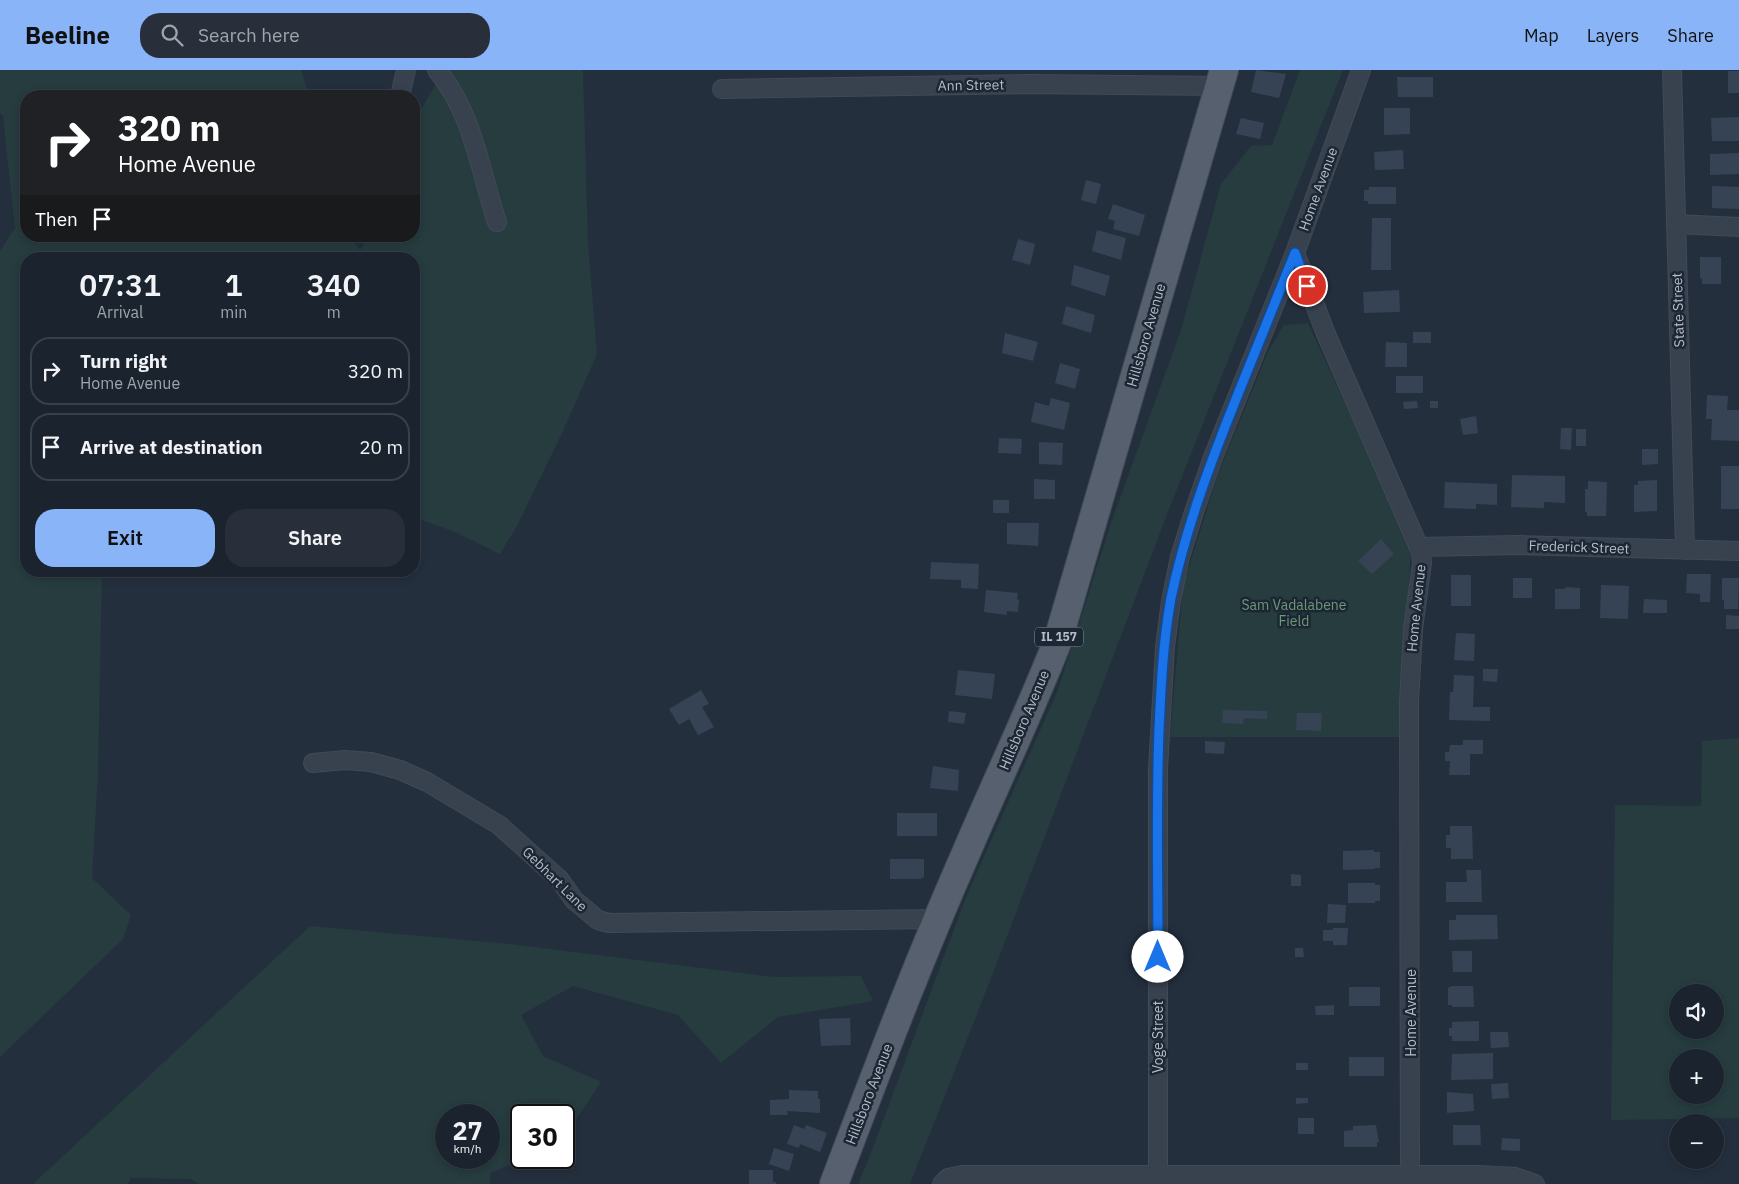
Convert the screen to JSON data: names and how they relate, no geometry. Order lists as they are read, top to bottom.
{
  "streets": {
    "main road": ["Hillsboro Avenue", "IL 157"],
    "street": [
      "Ann Street",
      "Home Avenue",
      "State Street",
      "Frederick Street",
      "Gebhart Lane",
      "Voge Street"
    ]
  },
  "crossings": [
    ["Ann Street", "Hillsboro Avenue"],
    ["Home Avenue", "Frederick Street"],
    ["Home Avenue", "Voge Street"],
    ["State Street", "Frederick Street"],
    ["Hillsboro Avenue", "Gebhart Lane"]
  ],
  "parks": ["Sam Vadalabene Field"],
  "page": {
    "header": "Beeline",
    "search": "Search here",
    "nav": ["Map", "Layers", "Share"],
    "turn": ["320 m", "Home Avenue"],
    "then": "Then",
    "eta": [
      "07:31",
      "Arrival",
      "1",
      "min",
      "340",
      "m"
    ],
    "list": [
      {
        "name": "Turn right",
        "note": "Home Avenue",
        "value": "320 m"
      },
      {
        "name": "Arrive at destination",
        "value": "20 m"
      }
    ],
    "buttons": ["Exit", "Share"],
    "map_buttons": ["+", "−"],
    "speed": "27 km/h",
    "limit": "30"
  }
}
